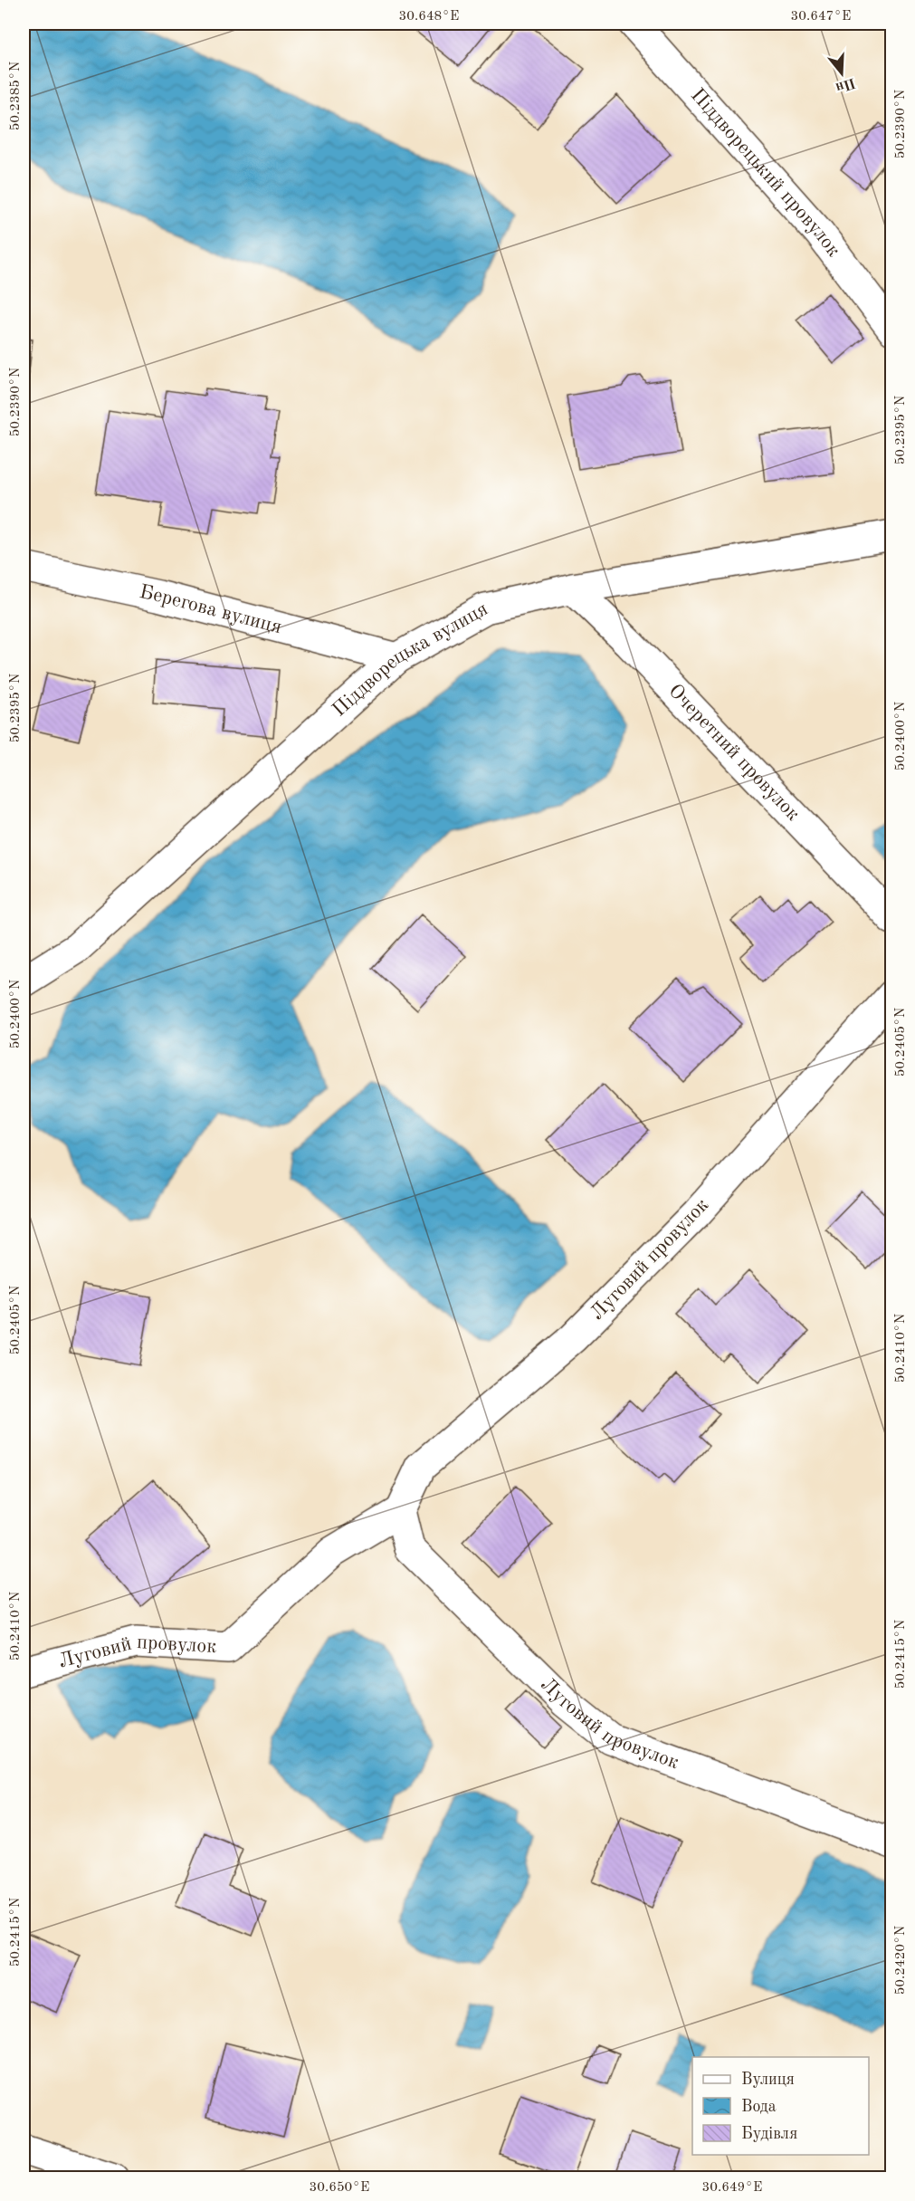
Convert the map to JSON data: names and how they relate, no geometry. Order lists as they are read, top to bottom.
{
  "streets": {
    "street": [
      "Піддворецький провулок",
      "Берегова вулиця",
      "Піддворецька вулиця",
      "Очеретний провулок",
      "Луговий провулок"
    ]
  },
  "crossings": [
    ["Берегова вулиця", "Піддворецька вулиця"],
    ["Піддворецька вулиця", "Очеретний провулок"]
  ],
  "legend": ["Вулиця", "Вода", "Будівля"],
  "north": "bottom",
  "coordinates": [
    "30.648°E",
    "30.647°E",
    "50.2385°N",
    "50.2390°N",
    "50.2395°N",
    "50.2400°N",
    "50.2405°N",
    "50.2410°N",
    "50.2415°N",
    "50.2420°N",
    "30.650°E",
    "30.649°E"
  ]
}
